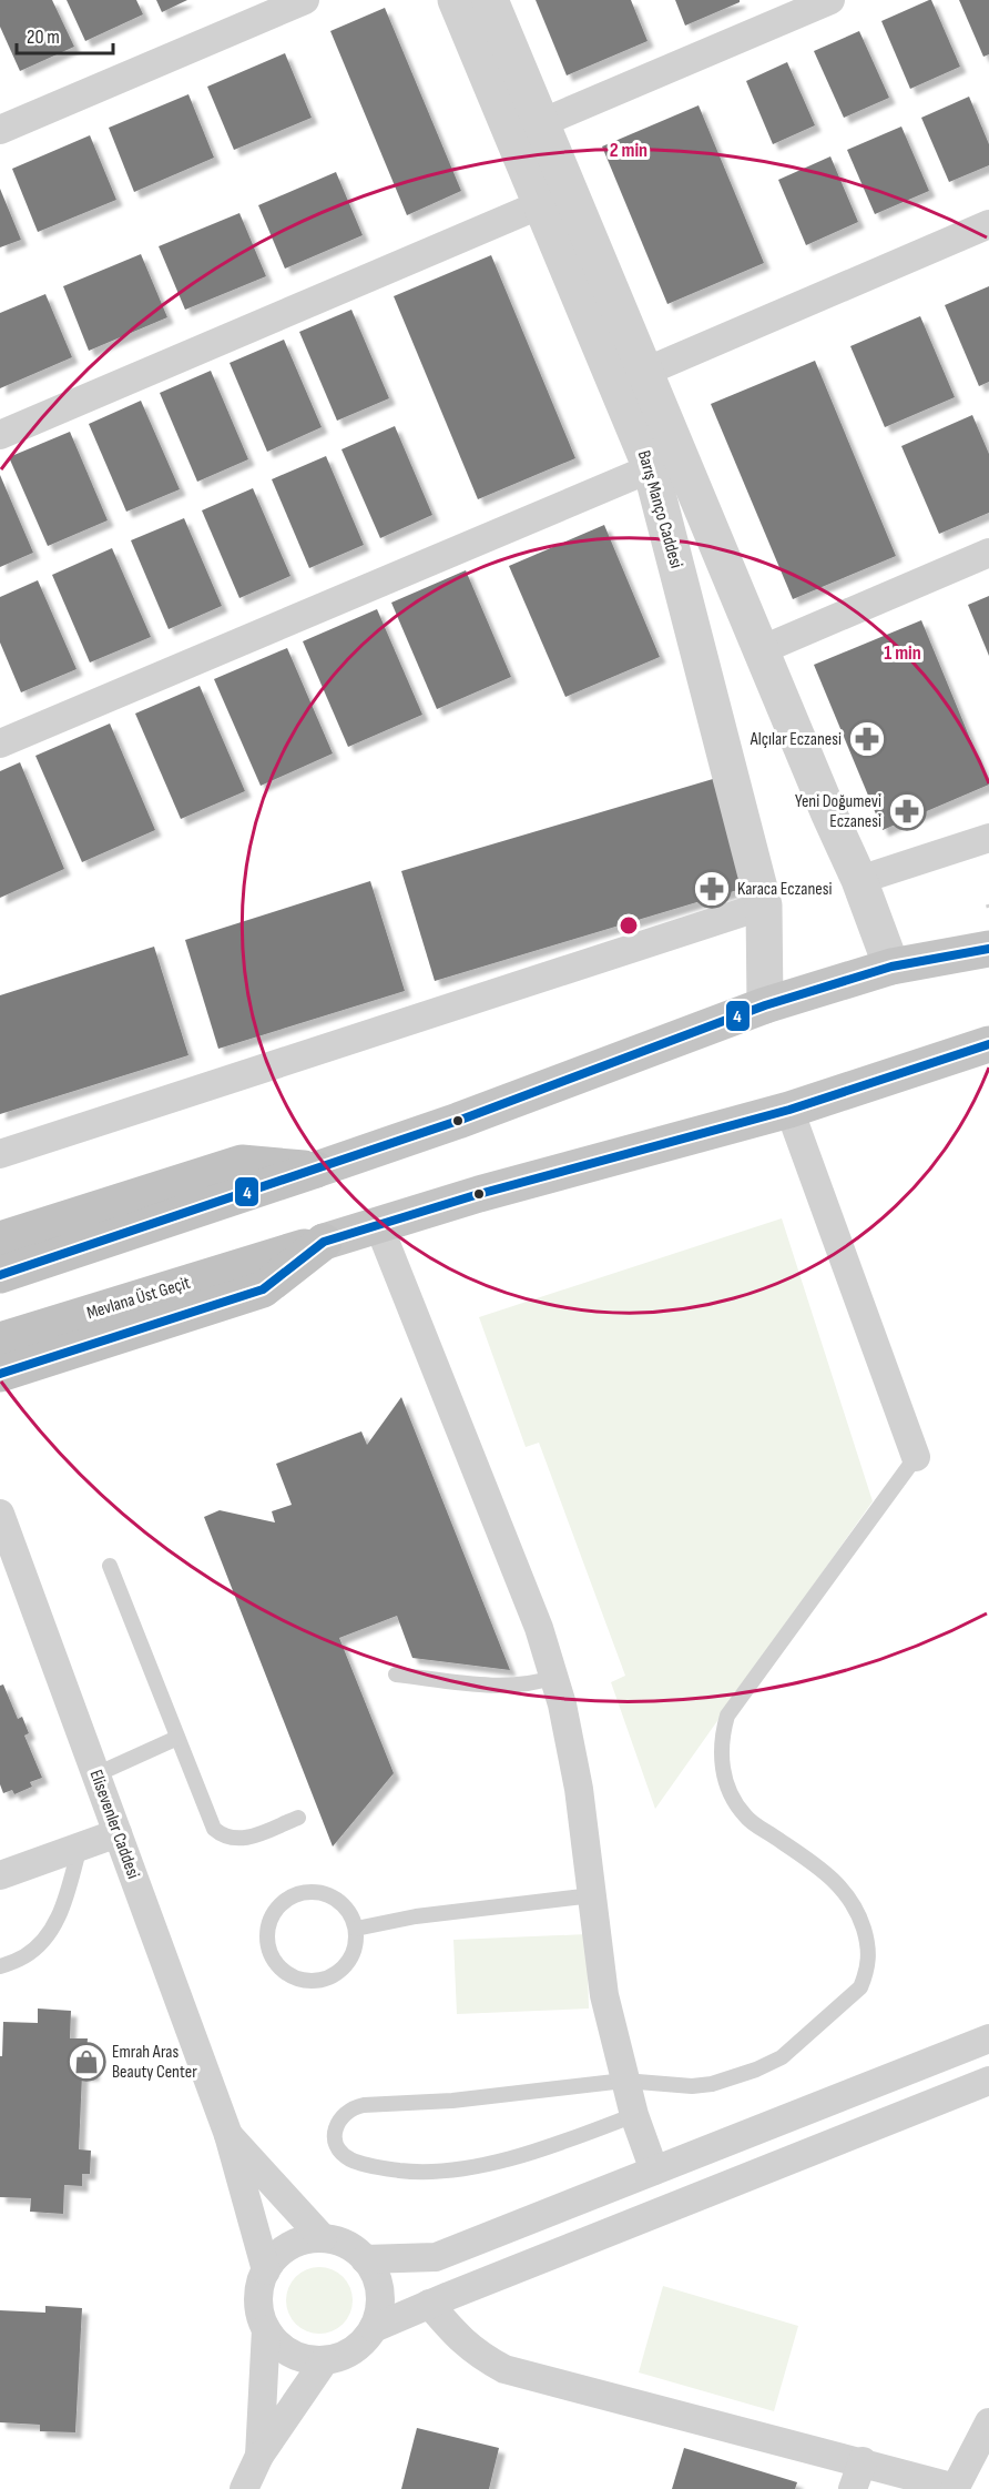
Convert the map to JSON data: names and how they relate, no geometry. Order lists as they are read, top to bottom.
{
  "streets": {
    "highway": ["Mevlana Üst Geçit"],
    "street": ["Barış Manço Caddesi", "Elisevenler Caddesi"]
  },
  "places": {
    "pharmacy": ["Alçılar Eczanesi", "Yeni Doğumevi Eczanesi", "Karaca Eczanesi"],
    "shop": ["Emrah Aras Beauty Center"]
  },
  "lines": ["transit line 4"],
  "scale_bar": "20 m",
  "rings": ["2 min", "1 min"]
}
